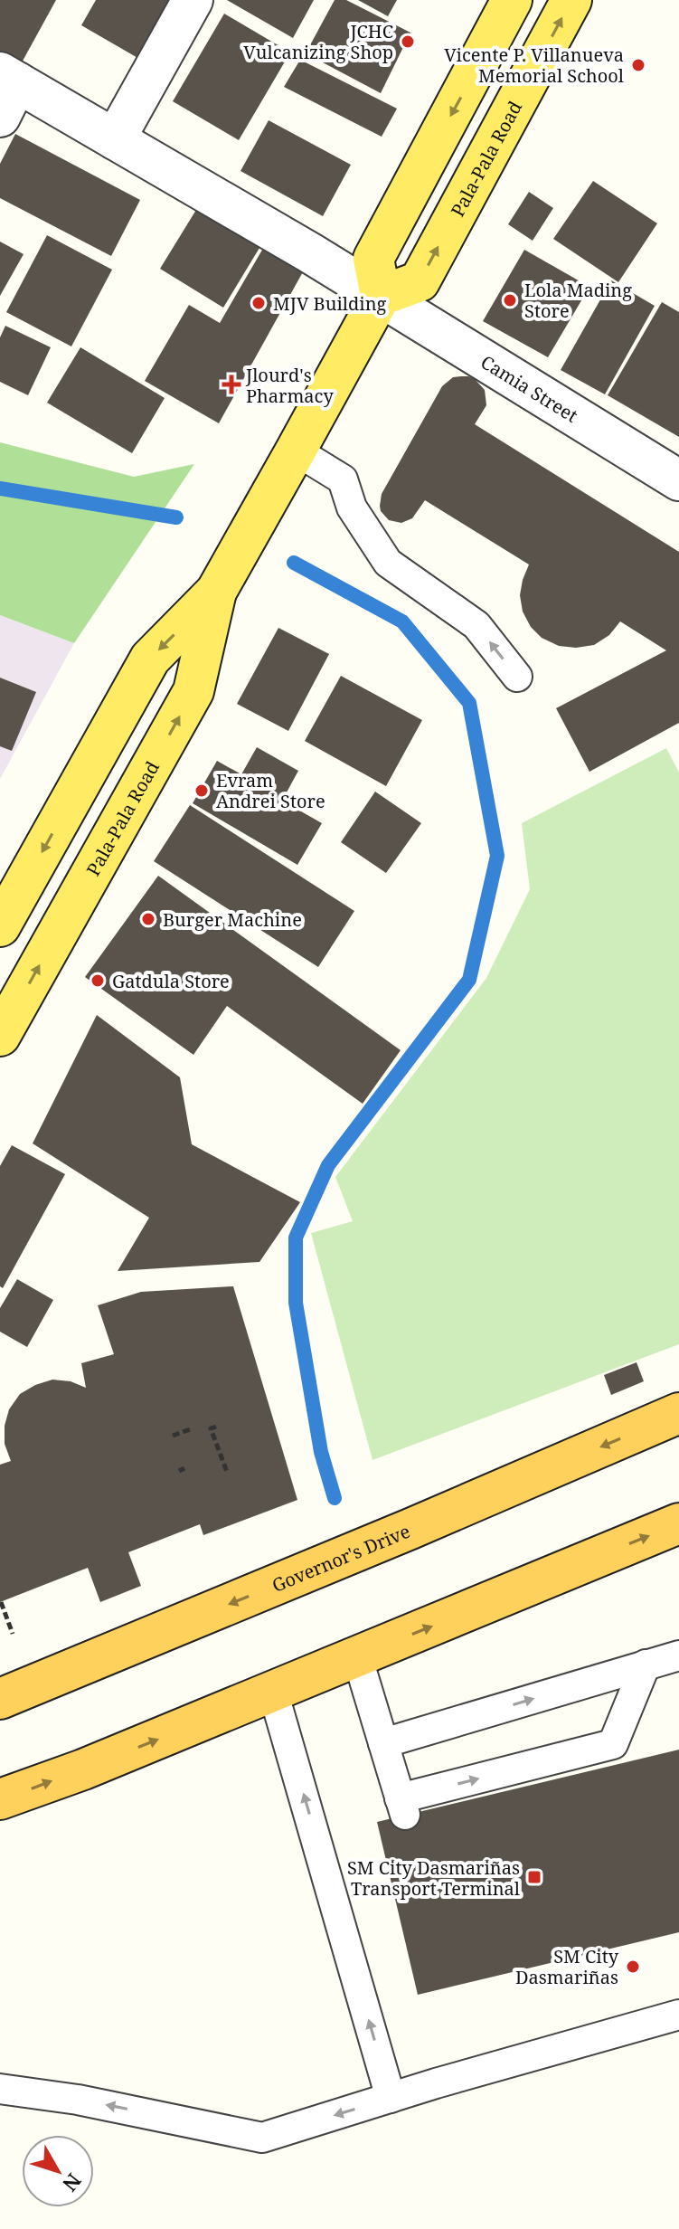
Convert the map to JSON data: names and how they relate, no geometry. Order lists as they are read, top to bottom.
{
  "streets": {
    "highway": ["Governor's Drive"],
    "main road": ["Pala-Pala Road"],
    "street": ["Camia Street"]
  },
  "crossings": [
    ["Pala-Pala Road", "Camia Street"]
  ],
  "places": {
    "other": [
      "JCHC Vulcanizing Shop",
      "Vicente P. Villanueva Memorial School",
      "Lola Mading Store",
      "MJV Building",
      "Evram Andrei Store",
      "Burger Machine",
      "Gatdula Store",
      "SM City Dasmariñas"
    ],
    "health": ["Jlourd's Pharmacy"],
    "transit": ["SM City Dasmariñas Transport Terminal"]
  },
  "north": "bottom right"
}
